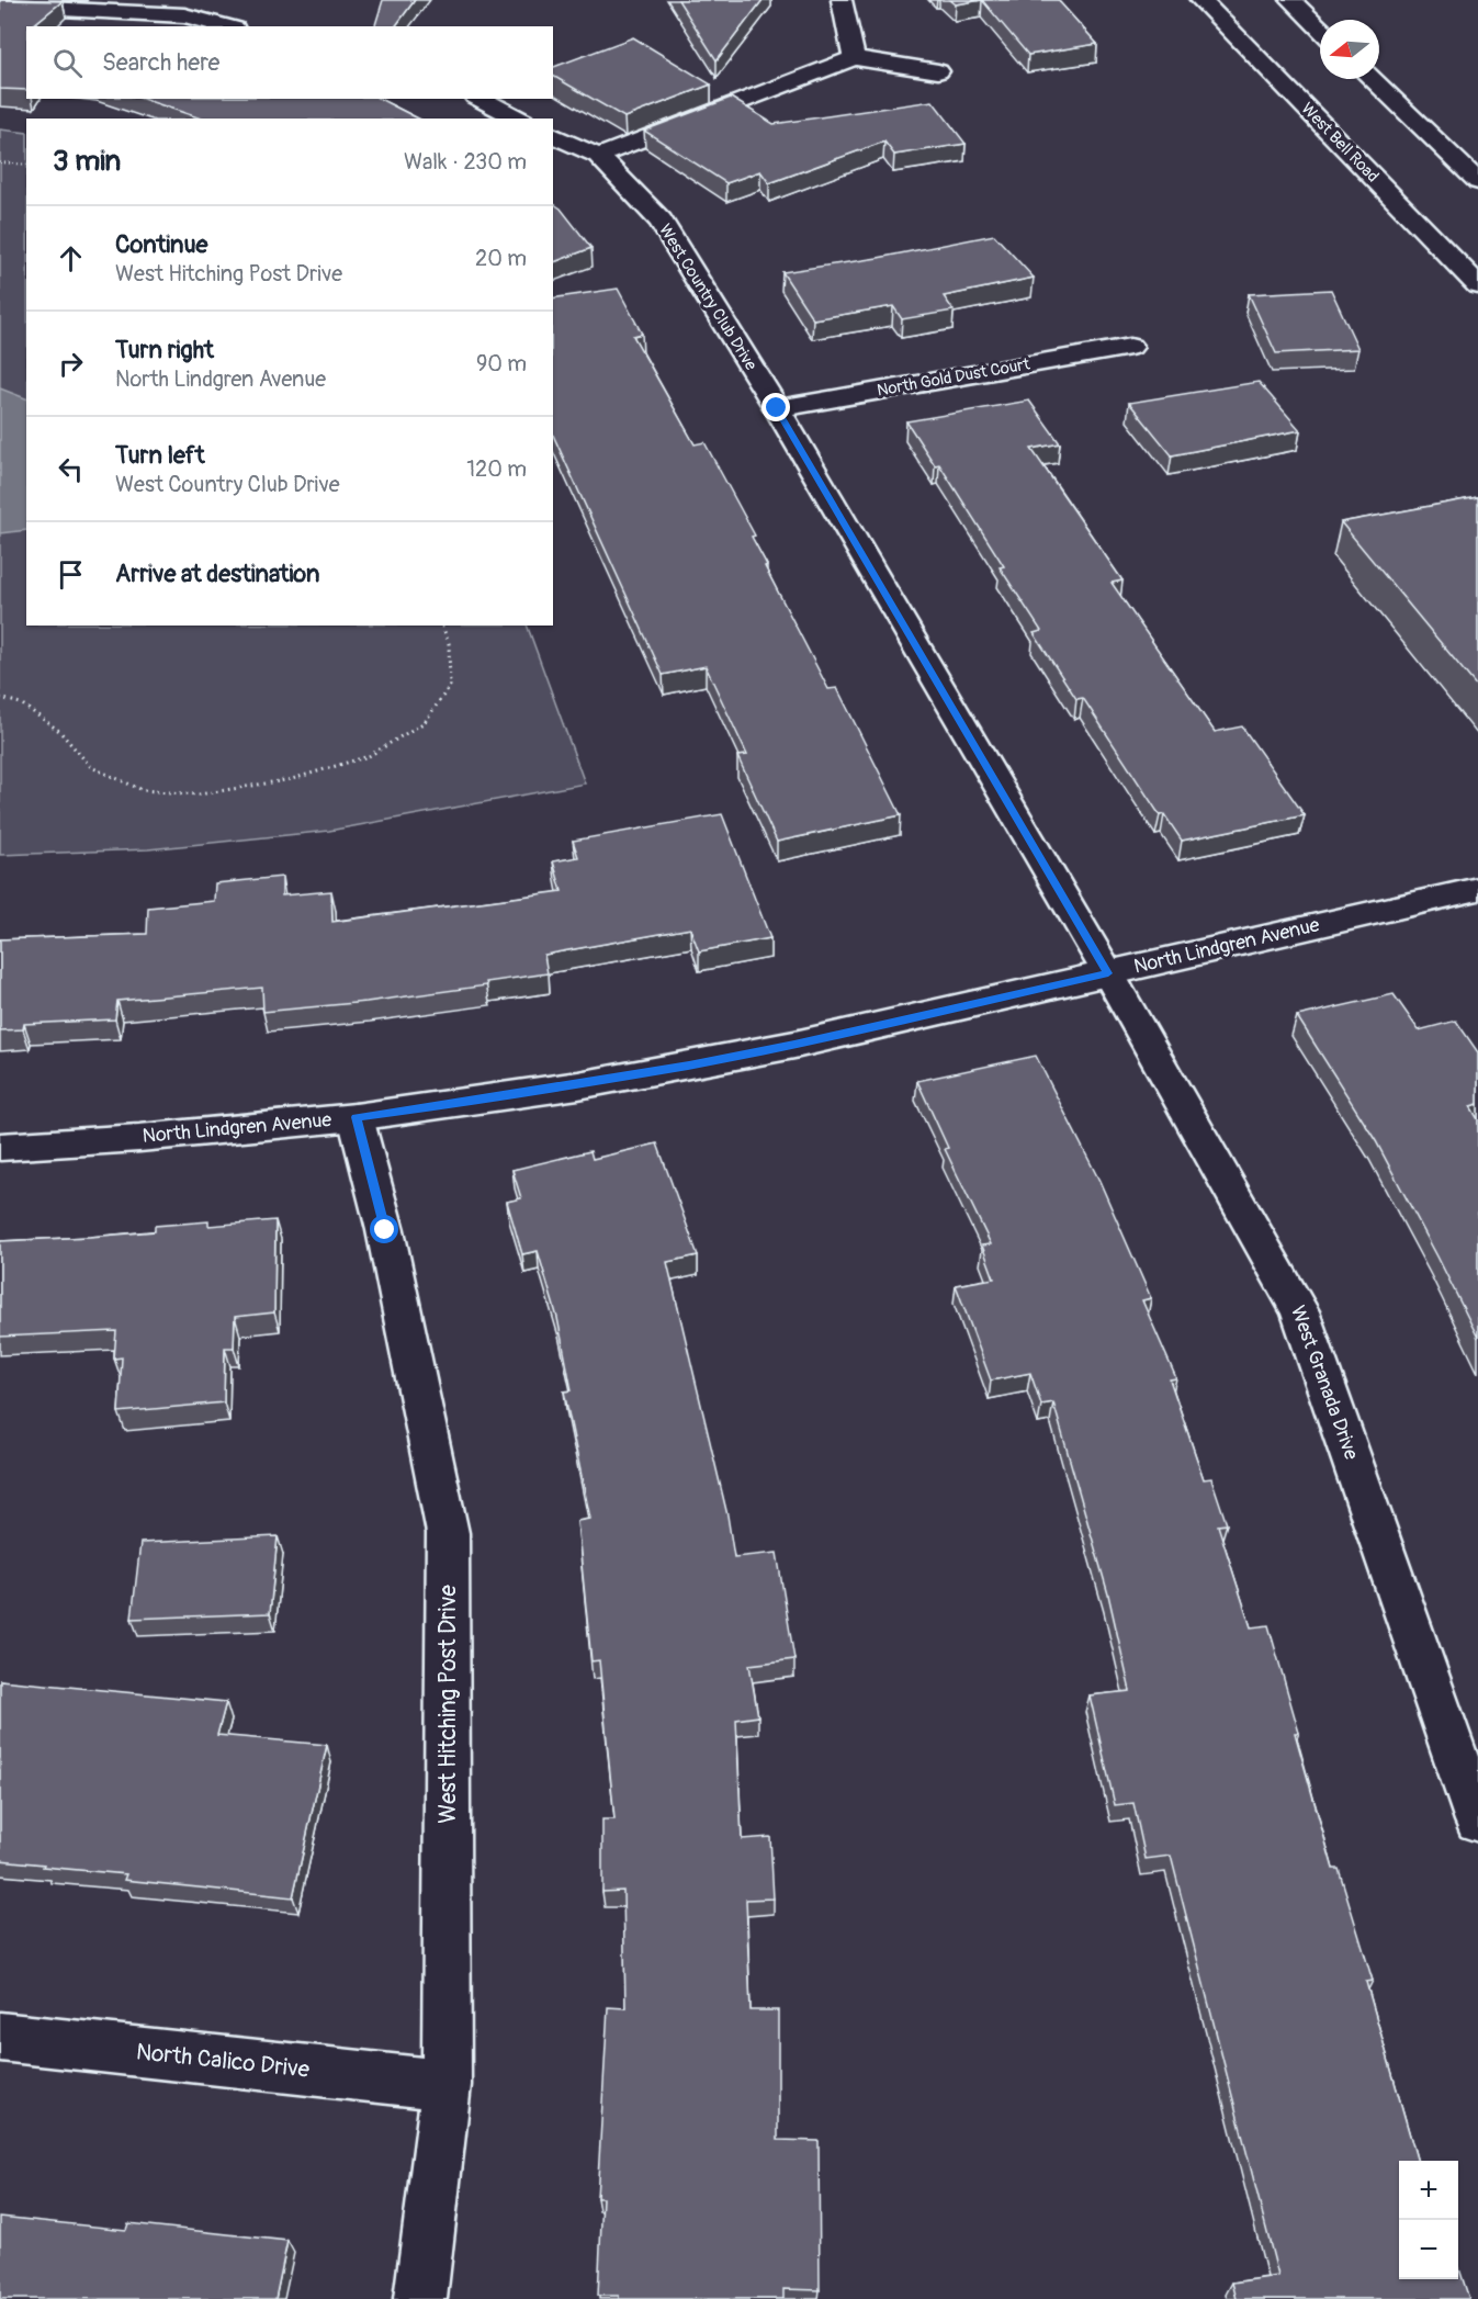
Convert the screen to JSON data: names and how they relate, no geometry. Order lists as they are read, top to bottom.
{
  "streets": {
    "street": [
      "West Bell Road",
      "West Country Club Drive",
      "North Gold Dust Court",
      "North Lindgren Avenue",
      "West Granada Drive",
      "West Hitching Post Drive",
      "North Calico Drive"
    ]
  },
  "crossings": [
    ["West Country Club Drive", "North Gold Dust Court"],
    ["West Country Club Drive", "North Lindgren Avenue"],
    ["West Country Club Drive", "West Granada Drive"],
    ["North Lindgren Avenue", "West Granada Drive"],
    ["North Lindgren Avenue", "West Hitching Post Drive"],
    ["West Hitching Post Drive", "North Calico Drive"]
  ],
  "north": "left",
  "page": {
    "search": "Search here",
    "heading": ["3 min", "Walk · 230 m"],
    "list": [
      ["Continue", "West Hitching Post Drive", "20 m"],
      ["Turn right", "North Lindgren Avenue", "90 m"],
      ["Turn left", "West Country Club Drive", "120 m"],
      "Arrive at destination"
    ],
    "map_buttons": ["+", "−"]
  }
}
